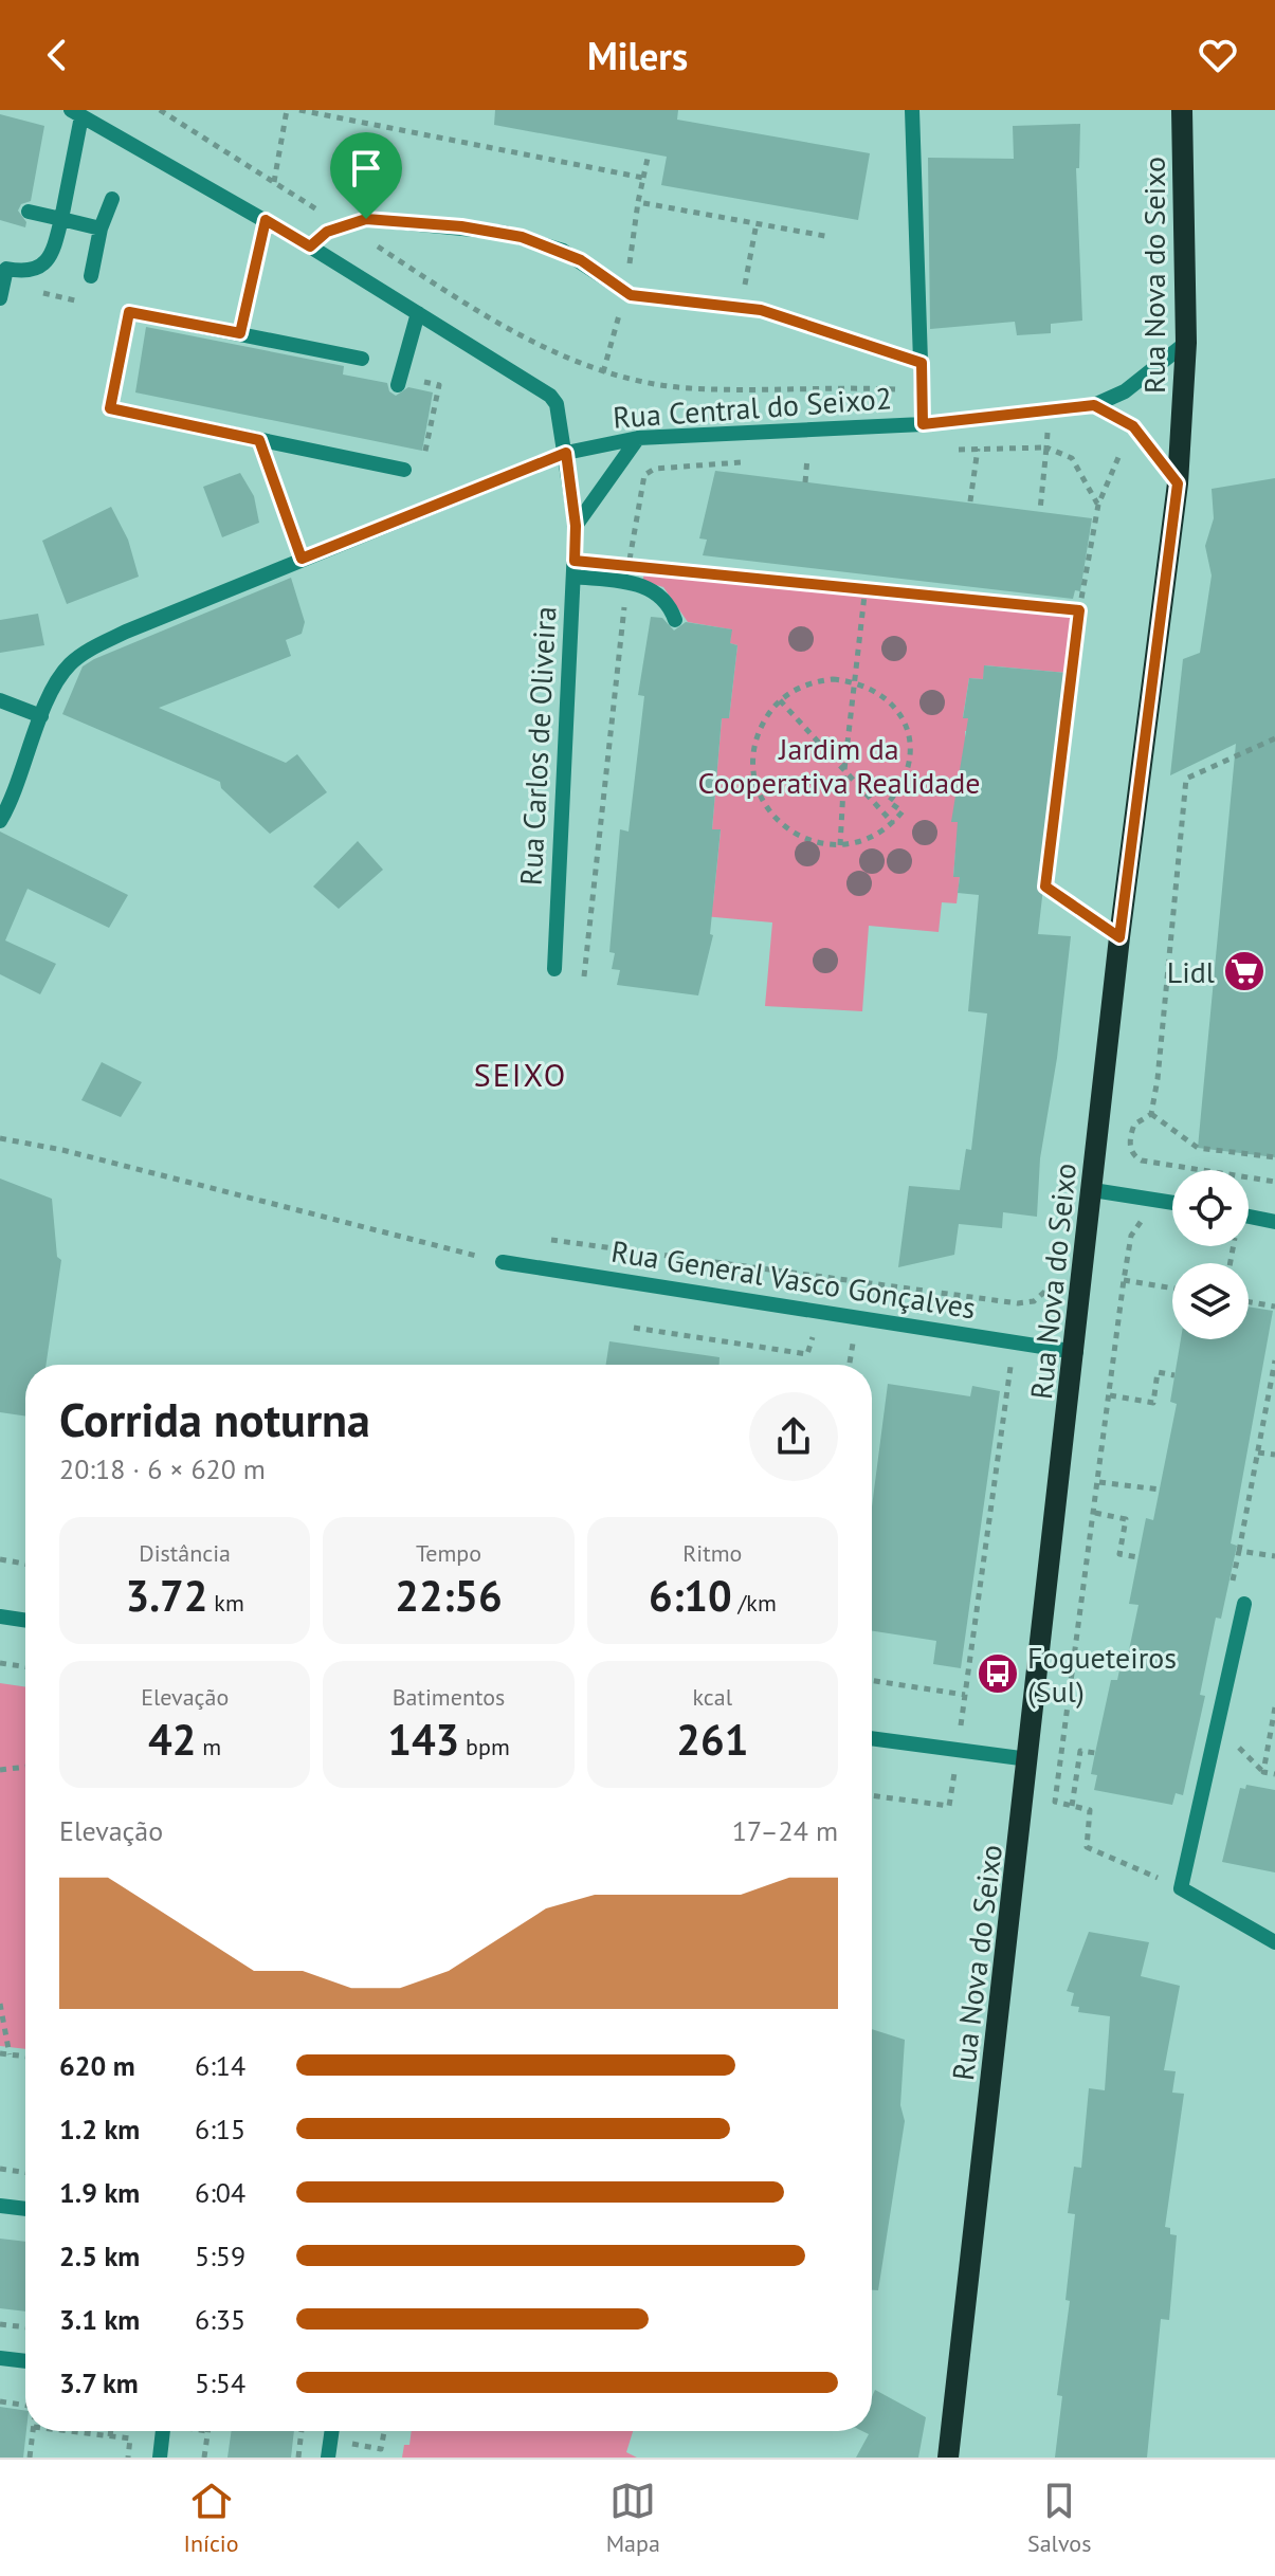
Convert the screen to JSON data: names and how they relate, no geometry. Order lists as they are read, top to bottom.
{
  "streets": {
    "main road": ["Rua Nova do Seixo"],
    "street": ["Rua Central do Seixo2", "Rua Carlos de Oliveira", "Rua General Vasco Gonçalves"]
  },
  "crossings": [
    ["Rua Nova do Seixo", "Rua Central do Seixo2"],
    ["Rua Nova do Seixo", "Rua General Vasco Gonçalves"],
    ["Rua Central do Seixo2", "Rua Carlos de Oliveira"]
  ],
  "districts": ["SEIXO"],
  "parks": ["Jardim da Cooperativa Realidade"],
  "places": {
    "supermarket": ["Lidl"],
    "bus stop": ["Fogueteiros (Sul)"]
  },
  "page": {
    "header": "Milers",
    "heading": ["Corrida noturna", "20:18 · 6 × 620 m"],
    "stats": [
      ["Distância", "3.72 km"],
      ["Tempo", "22:56"],
      ["Ritmo", "6:10 /km"],
      ["Elevação", "42 m"],
      ["Batimentos", "143 bpm"],
      ["kcal", "261"]
    ],
    "chart": ["Elevação", "17–24 m"],
    "list": [
      {
        "name": "620 m",
        "note": "6:14"
      },
      {
        "name": "1.2 km",
        "note": "6:15"
      },
      {
        "name": "1.9 km",
        "note": "6:04"
      },
      {
        "name": "2.5 km",
        "note": "5:59"
      },
      {
        "name": "3.1 km",
        "note": "6:35"
      },
      {
        "name": "3.7 km",
        "note": "5:54"
      }
    ],
    "tabs": ["Início", "Mapa", "Salvos"]
  }
}
